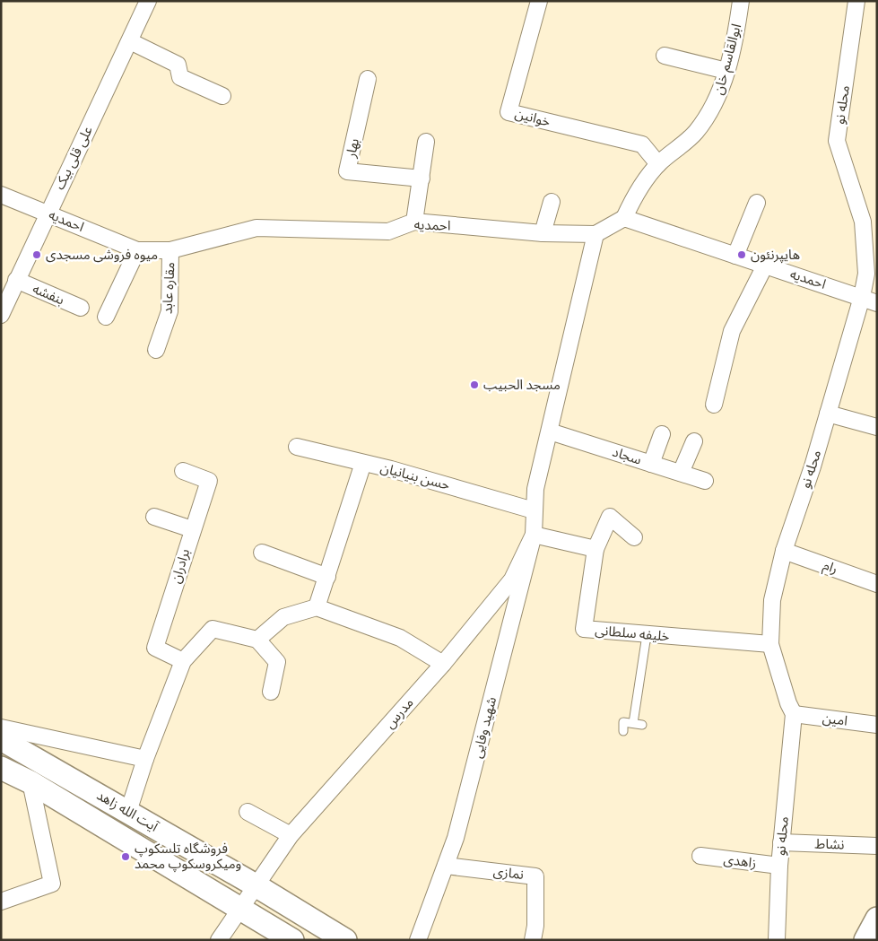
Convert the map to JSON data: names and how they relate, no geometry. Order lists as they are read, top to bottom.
{
  "streets": {
    "main road": ["آیت الله زاهد"],
    "street": [
      "ابوالقاسم خان",
      "محله نو",
      "خوانین",
      "بهار",
      "علی قلی بیک",
      "احمدیه",
      "مقاره عابد",
      "بنفشه",
      "سجاد",
      "حسن بنیانیان",
      "برادران",
      "رام",
      "خلیفه سلطانی",
      "مدرس",
      "امین",
      "شهید وفایی",
      "نشاط",
      "زاهدی",
      "نمازی"
    ]
  },
  "crossings": [
    ["ابوالقاسم خان", "خوانین"],
    ["ابوالقاسم خان", "احمدیه"],
    ["محله نو", "احمدیه"],
    ["محله نو", "رام"],
    ["محله نو", "خلیفه سلطانی"],
    ["محله نو", "امین"],
    ["محله نو", "نشاط"],
    ["محله نو", "زاهدی"],
    ["علی قلی بیک", "احمدیه"],
    ["علی قلی بیک", "بنفشه"],
    ["احمدیه", "مقاره عابد"],
    ["حسن بنیانیان", "شهید وفایی"],
    ["مدرس", "شهید وفایی"],
    ["مدرس", "آیت الله زاهد"],
    ["شهید وفایی", "نمازی"]
  ],
  "places": [
    "میوه فروشی مسجدی",
    "هایپرنئون",
    "مسجد الحبیب",
    "فروشگاه تلسکوپ ومیکروسکوپ محمد"
  ]
}
